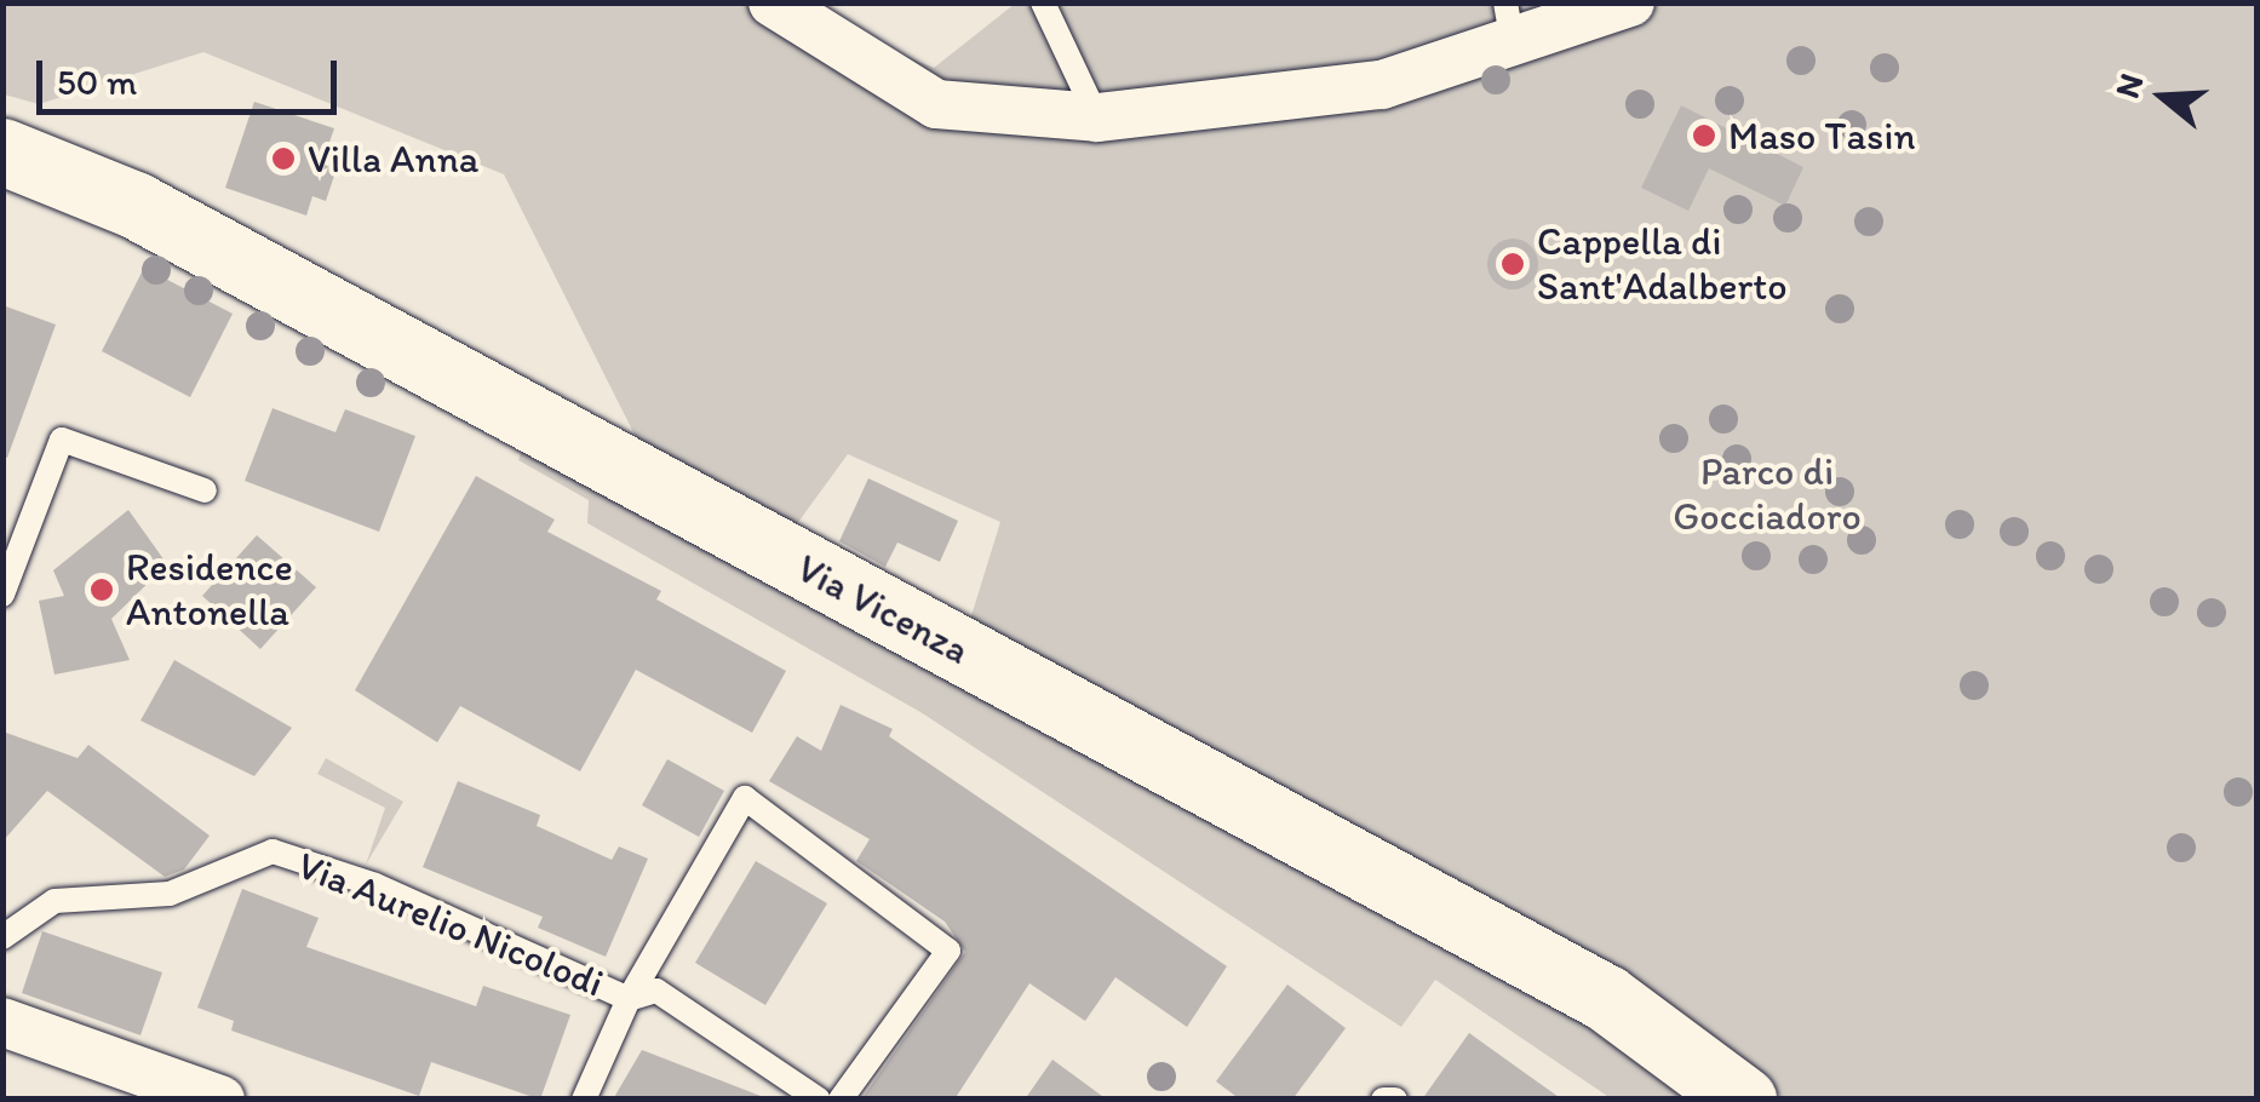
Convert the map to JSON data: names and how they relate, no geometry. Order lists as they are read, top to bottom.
{
  "streets": {
    "main road": ["Via Vicenza"],
    "lane": ["Via Aurelio Nicolodi"]
  },
  "parks": ["Parco di Gocciadoro"],
  "places": [
    "Maso Tasin",
    "Villa Anna",
    "Cappella di Sant'Adalberto",
    "Residence Antonella"
  ],
  "scale_bar": "50 m",
  "north": "left"
}
